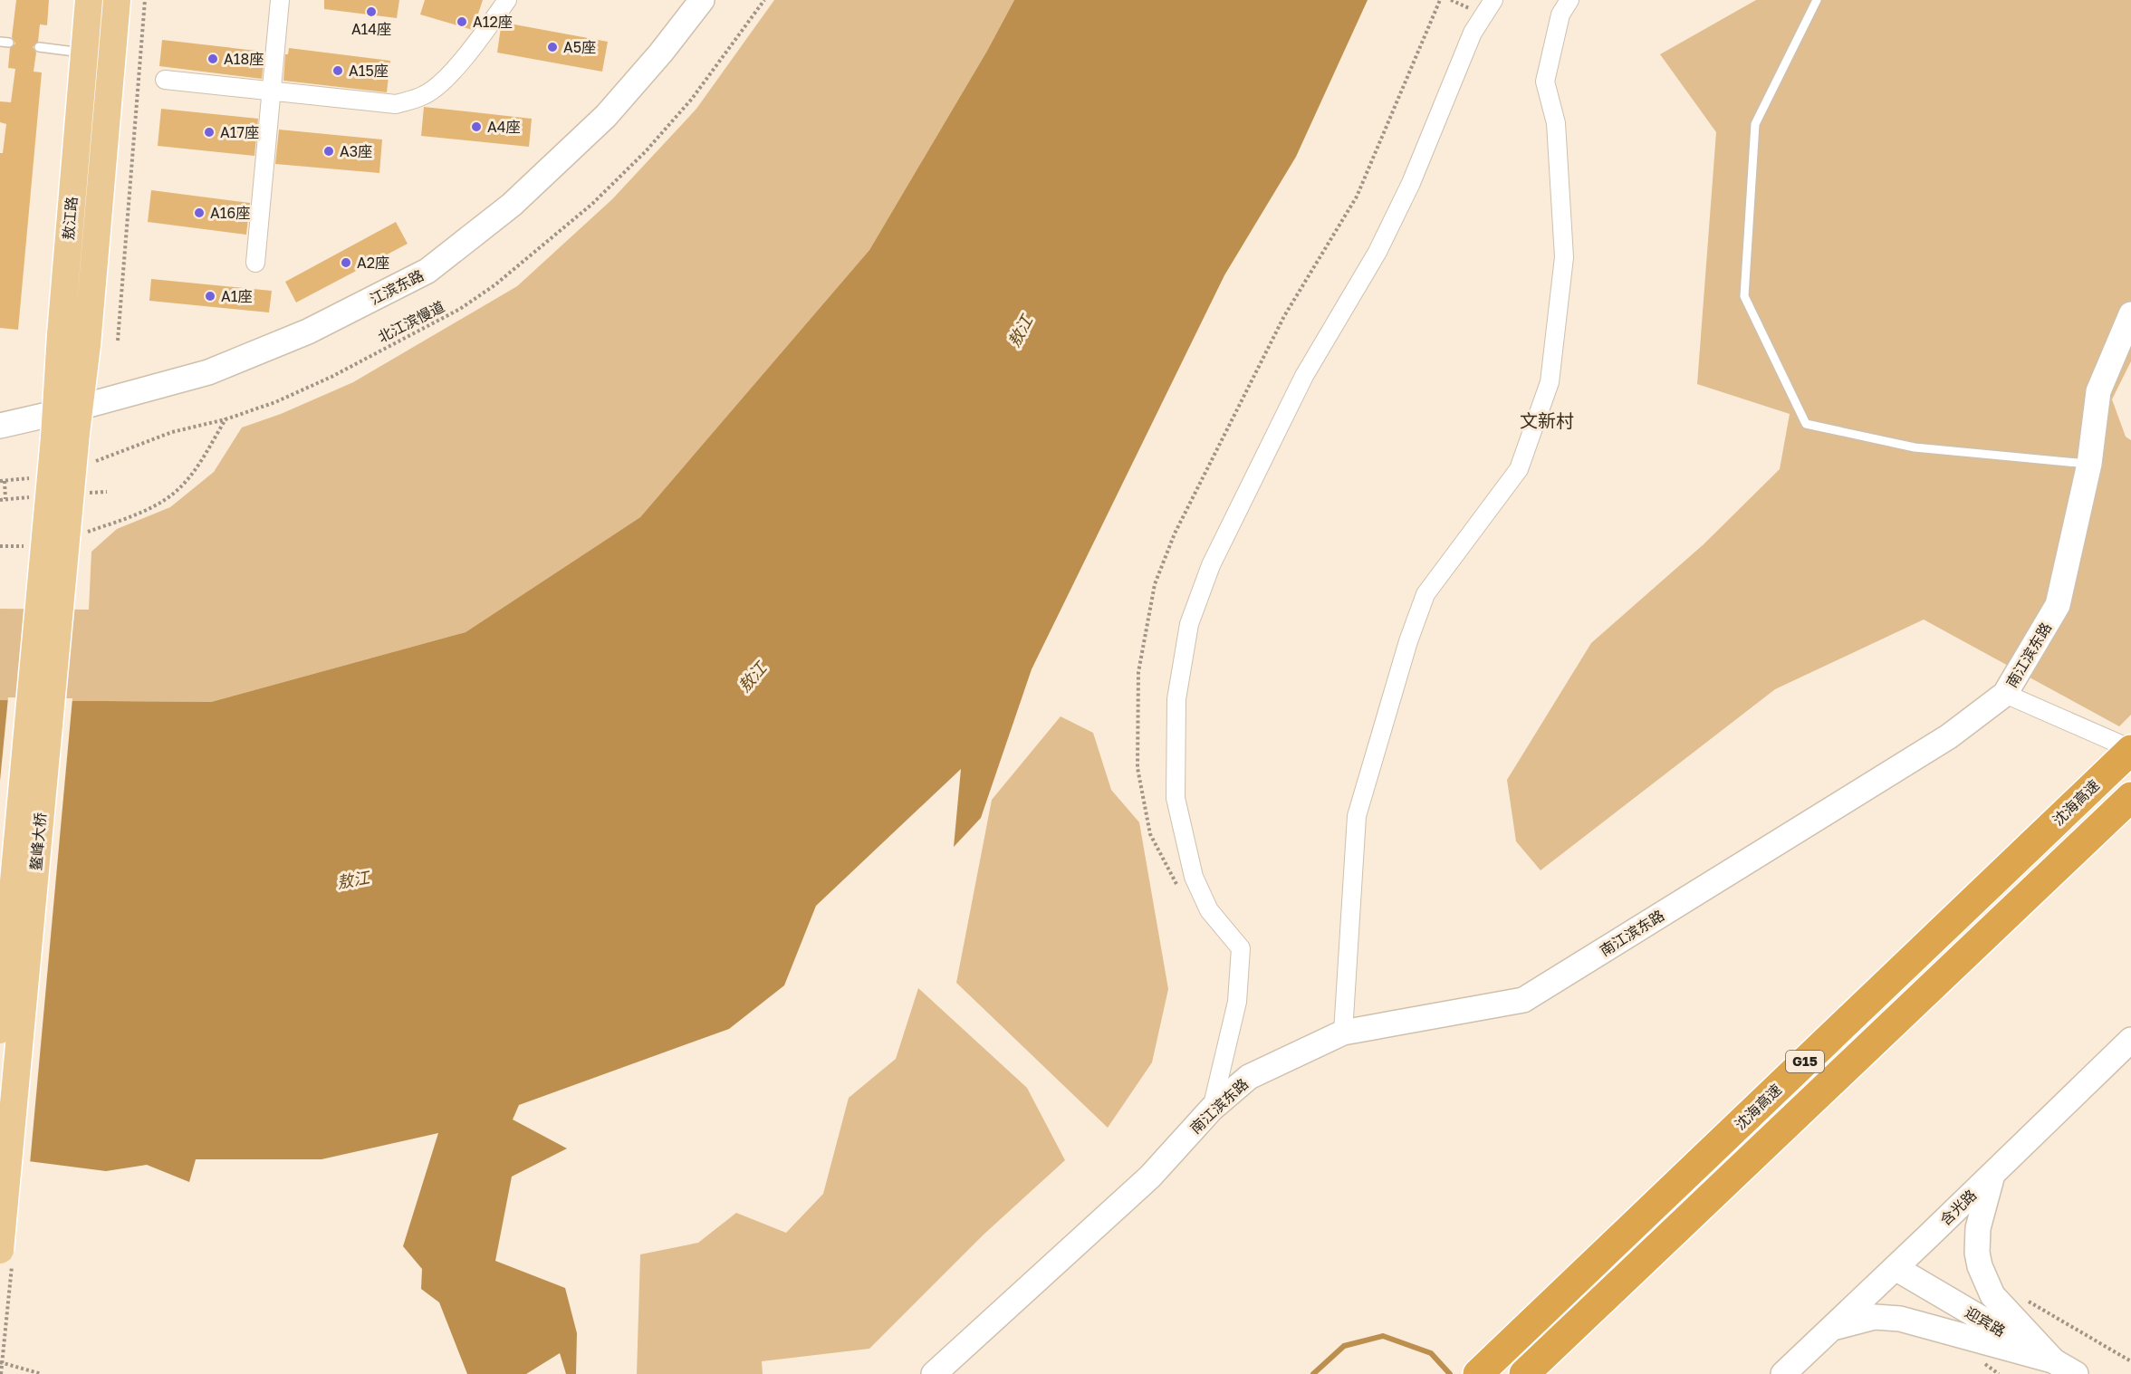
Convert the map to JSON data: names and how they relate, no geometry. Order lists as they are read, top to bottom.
{
  "streets": {
    "highway": ["沈海高速", "G15"],
    "main road": [
      "敖江路",
      "江滨东路",
      "南江滨东路",
      "鳌峰大桥",
      "含光路",
      "迎宾路"
    ],
    "path": ["北江滨慢道"]
  },
  "crossings": [
    ["敖江路", "江滨东路"],
    ["敖江路", "鳌峰大桥"],
    ["江滨东路", "鳌峰大桥"],
    ["含光路", "迎宾路"]
  ],
  "districts": ["文新村"],
  "water": ["敖江"],
  "places": [
    "A14座",
    "A12座",
    "A5座",
    "A18座",
    "A15座",
    "A4座",
    "A17座",
    "A3座",
    "A16座",
    "A2座",
    "A1座"
  ]
}
